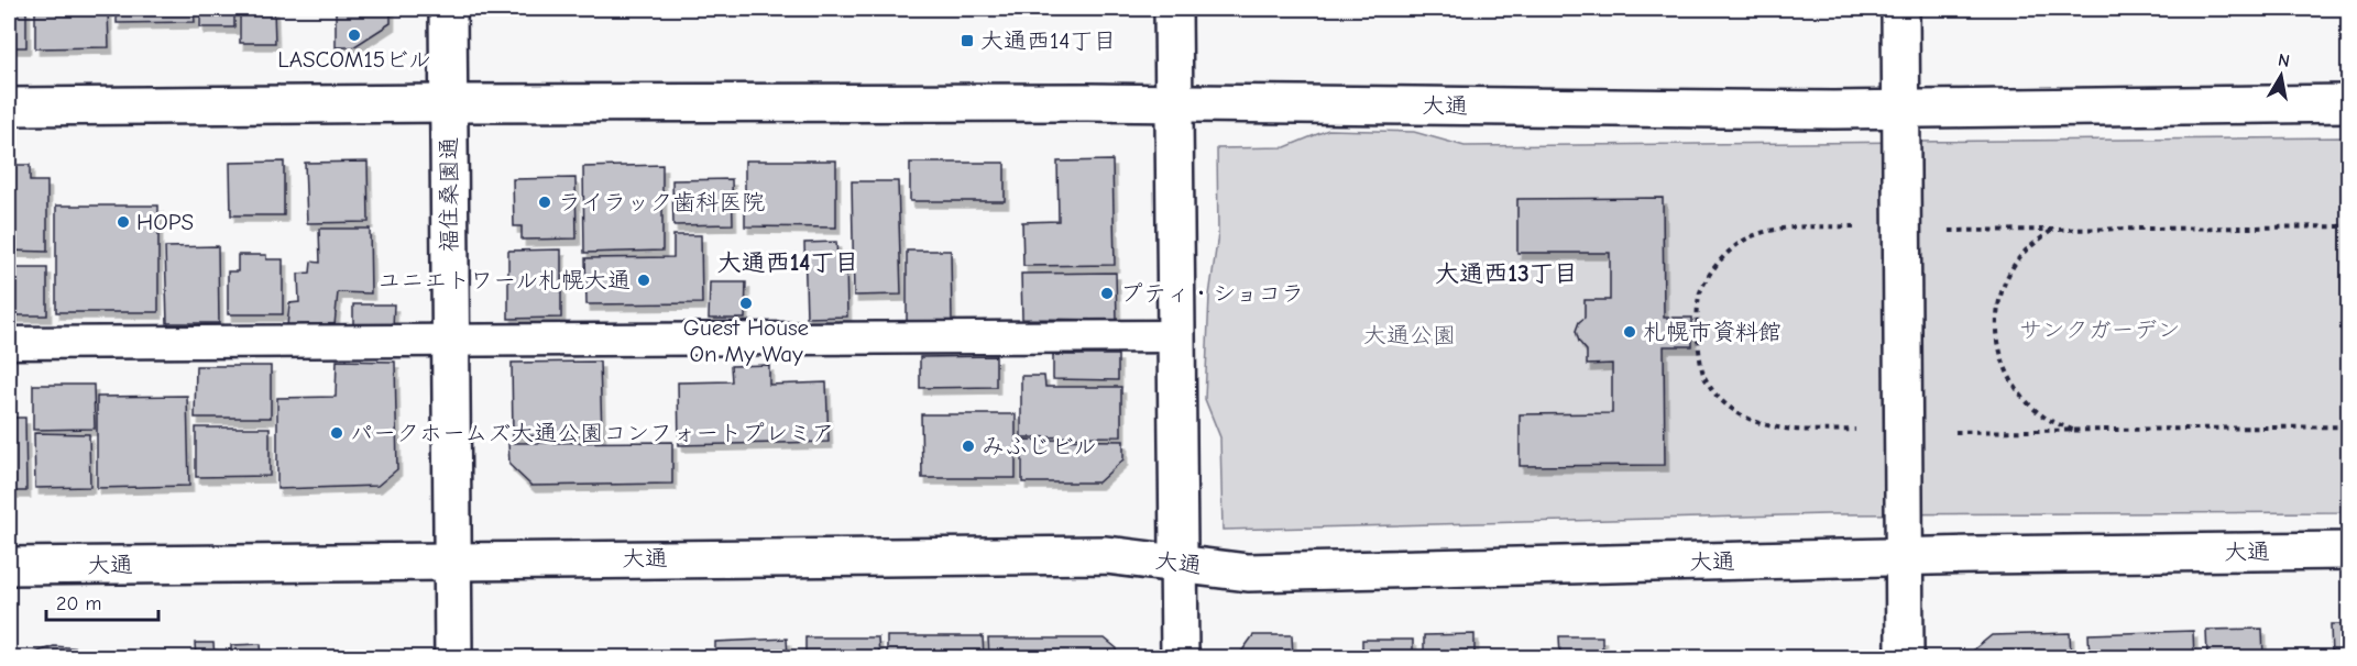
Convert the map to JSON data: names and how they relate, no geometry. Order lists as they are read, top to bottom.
{
  "streets": {
    "street": ["大通", "福住桑園通"]
  },
  "crossings": [
    ["大通", "福住桑園通"]
  ],
  "districts": ["大通西14丁目", "大通西13丁目"],
  "parks": ["サンクガーデン", "大通公園"],
  "places": {
    "other": [
      "LASCOM15ビル",
      "ライラック歯科医院",
      "HOPS",
      "ユニエトワール札幌大通",
      "プティ・ショコラ",
      "Guest House On My Way",
      "札幌市資料館",
      "パークホームズ大通公園コンフォートプレミア",
      "みふじビル"
    ],
    "transit": ["大通西14丁目"]
  },
  "scale_bar": "20 m",
  "north": "top"
}
